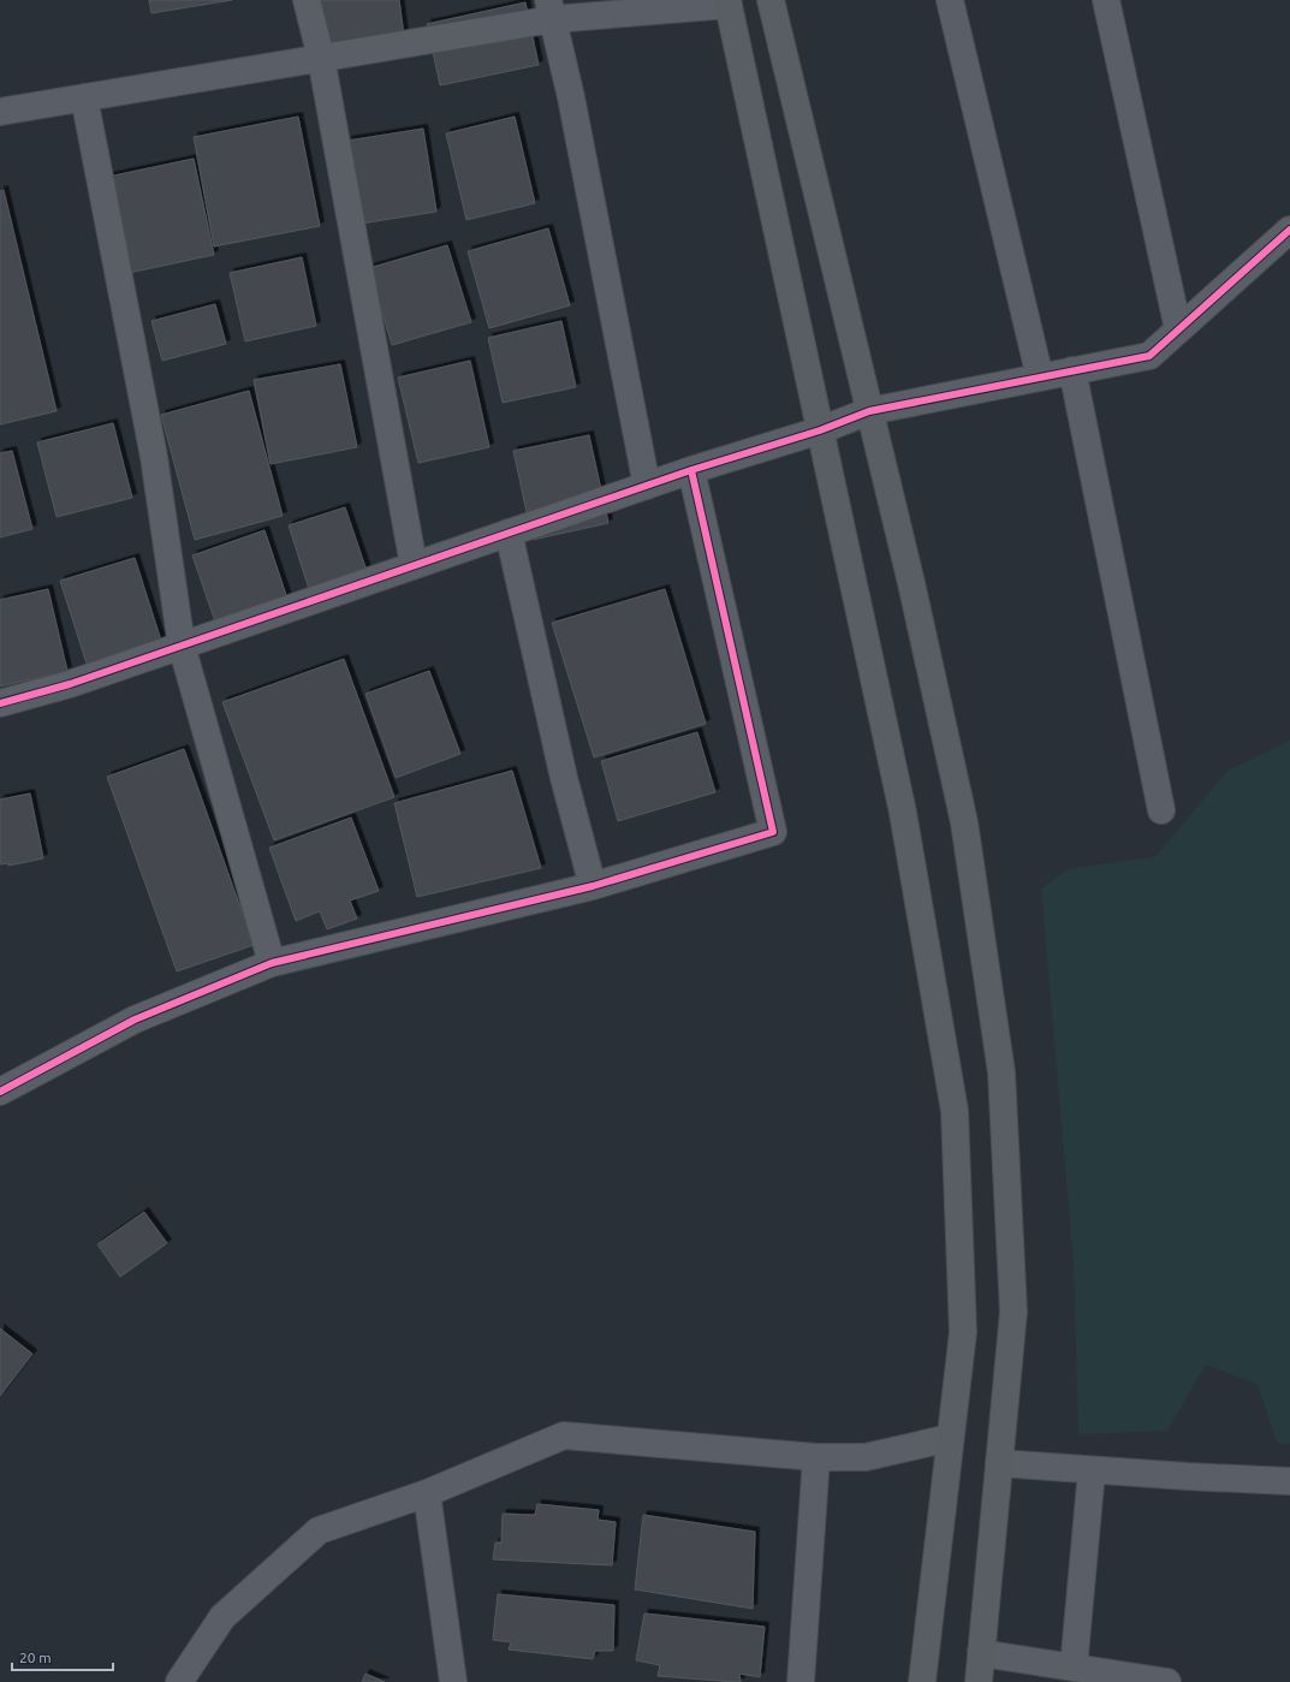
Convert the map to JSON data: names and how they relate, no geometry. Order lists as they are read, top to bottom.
{
  "scale_bar": "20 m"
}
